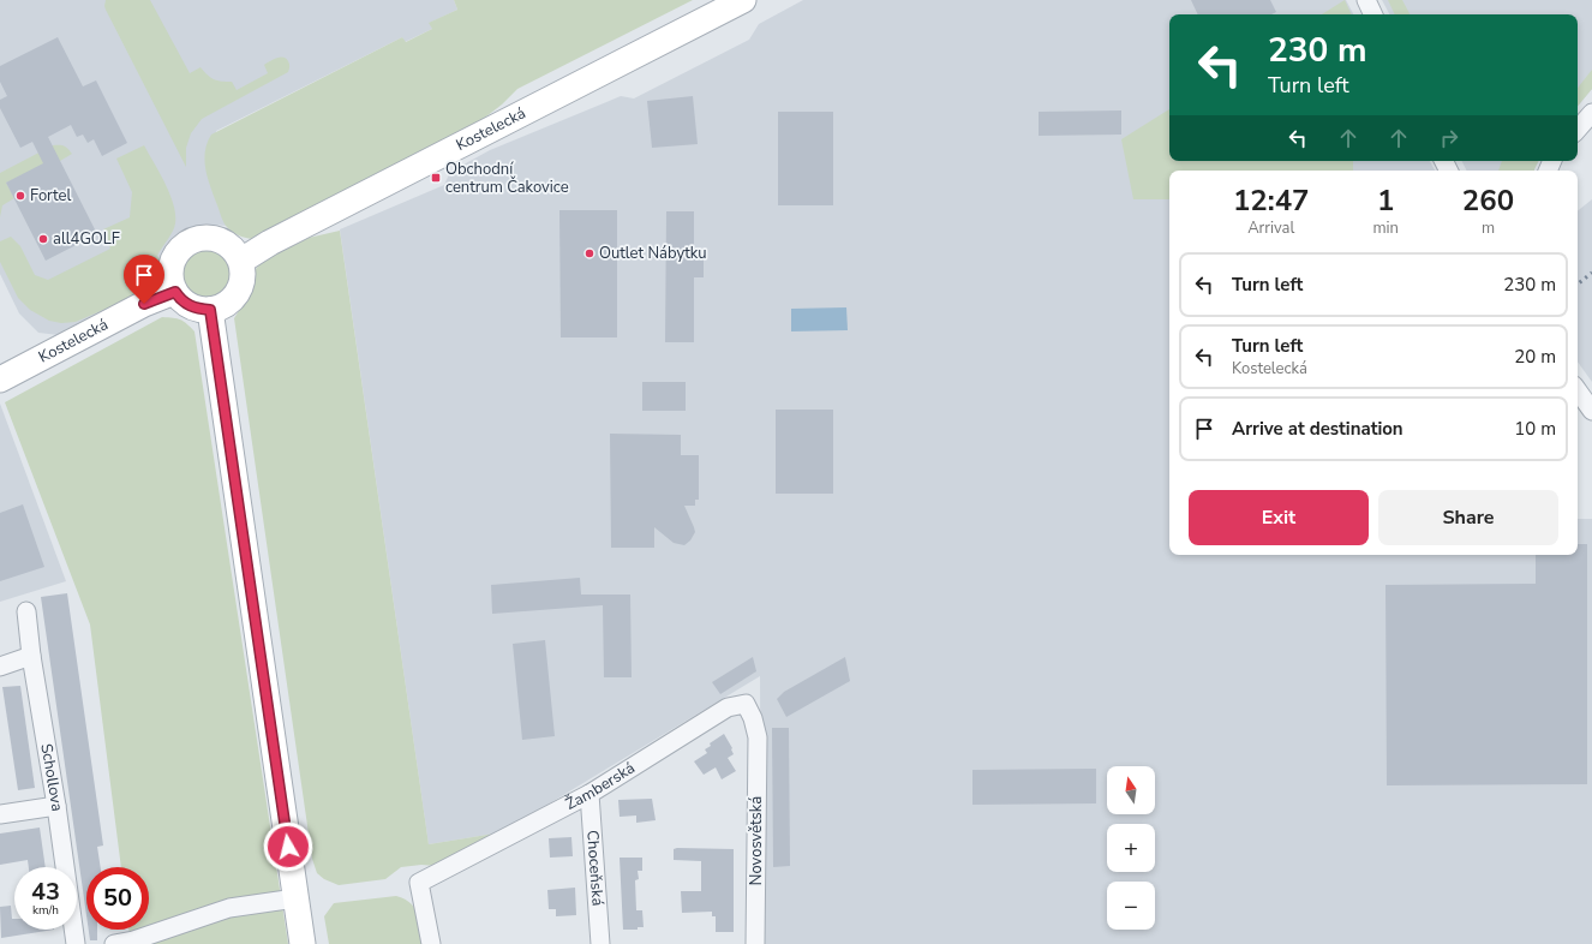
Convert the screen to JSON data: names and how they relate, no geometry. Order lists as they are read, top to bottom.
{
  "streets": {
    "main road": ["Kostelecká"],
    "street": [
      "Schollova",
      "Žamberská",
      "Novosvětská",
      "Choceňská"
    ]
  },
  "crossings": [
    ["Žamberská", "Novosvětská"],
    ["Žamberská", "Choceňská"]
  ],
  "places": {
    "transit": ["Obchodní centrum Čakovice"],
    "other": ["Fortel", "all4GOLF", "Outlet Nábytku"]
  },
  "north": "top",
  "page": {
    "turn": ["230 m", "Turn left"],
    "eta": [
      "12:47",
      "Arrival",
      "1",
      "min",
      "260",
      "m"
    ],
    "list": [
      {
        "name": "Turn left",
        "value": "230 m"
      },
      {
        "name": "Turn left",
        "note": "Kostelecká",
        "value": "20 m"
      },
      {
        "name": "Arrive at destination",
        "value": "10 m"
      }
    ],
    "buttons": ["Exit", "Share"],
    "map_buttons": ["+", "−"],
    "speed": "43 km/h",
    "limit": "50"
  }
}
